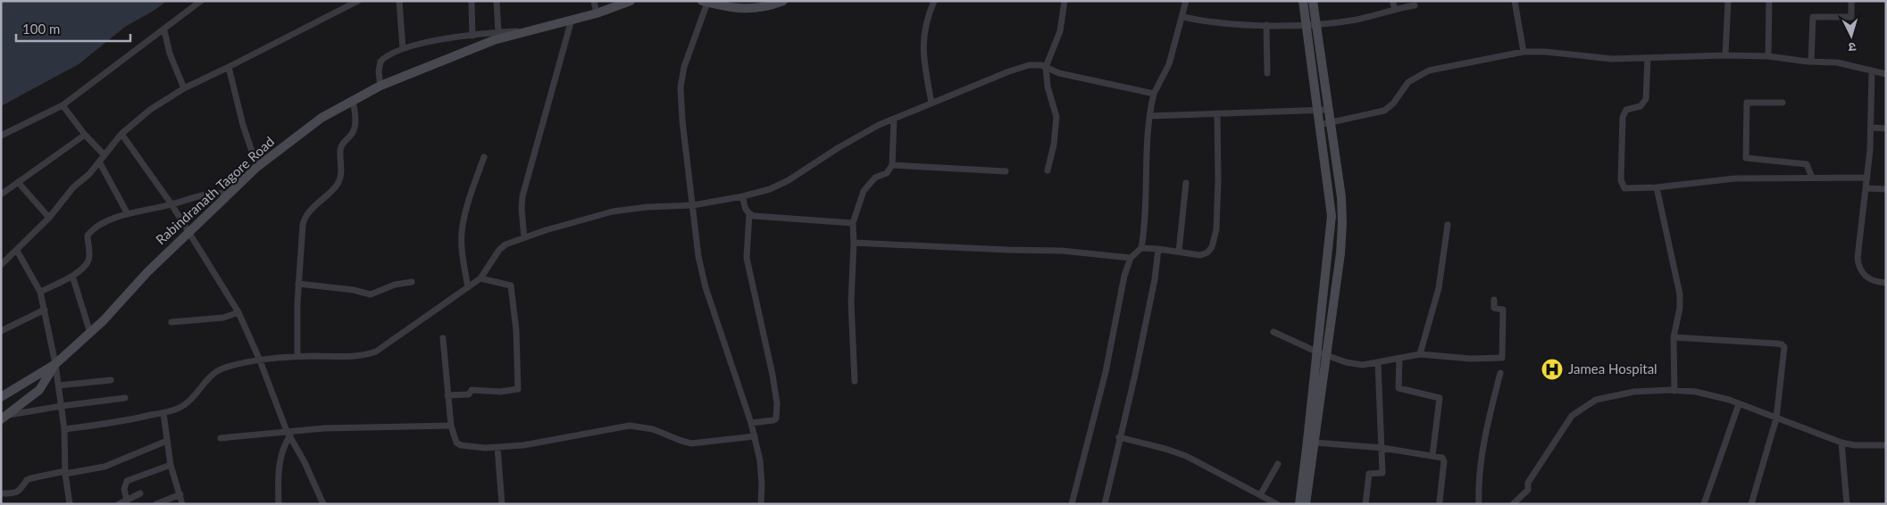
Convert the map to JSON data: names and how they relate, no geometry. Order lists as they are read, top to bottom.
{
  "streets": {
    "street": ["Rabindranath Tagore Road"]
  },
  "places": {
    "hospital": ["Jamea Hospital"]
  },
  "scale_bar": "100 m",
  "north": "bottom"
}
